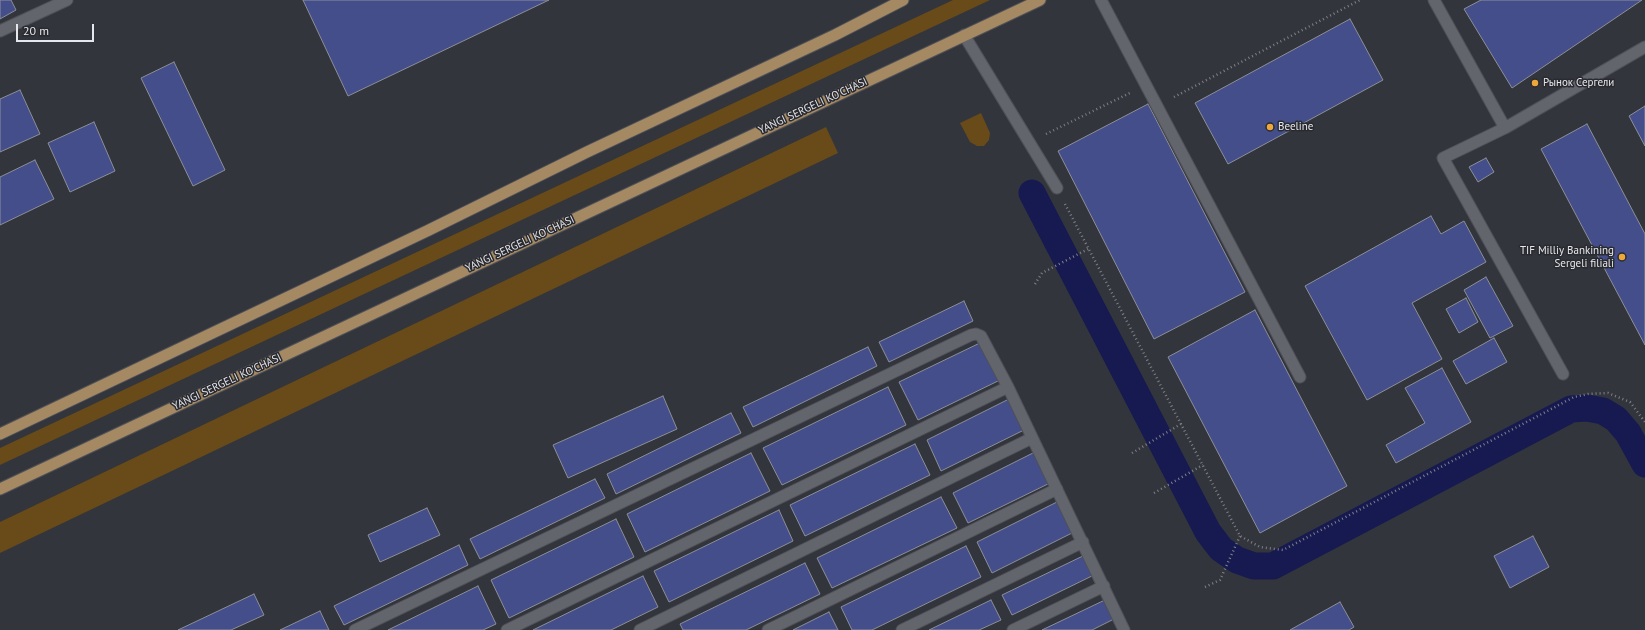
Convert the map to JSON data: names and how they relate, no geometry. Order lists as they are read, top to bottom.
{
  "streets": {
    "main road": ["YANGI SERGELI KO'CHASI"]
  },
  "places": ["Рынок Сергели", "Beeline", "TIF Milliy Bankining Sergeli filiali"],
  "scale_bar": "20 m"
}
